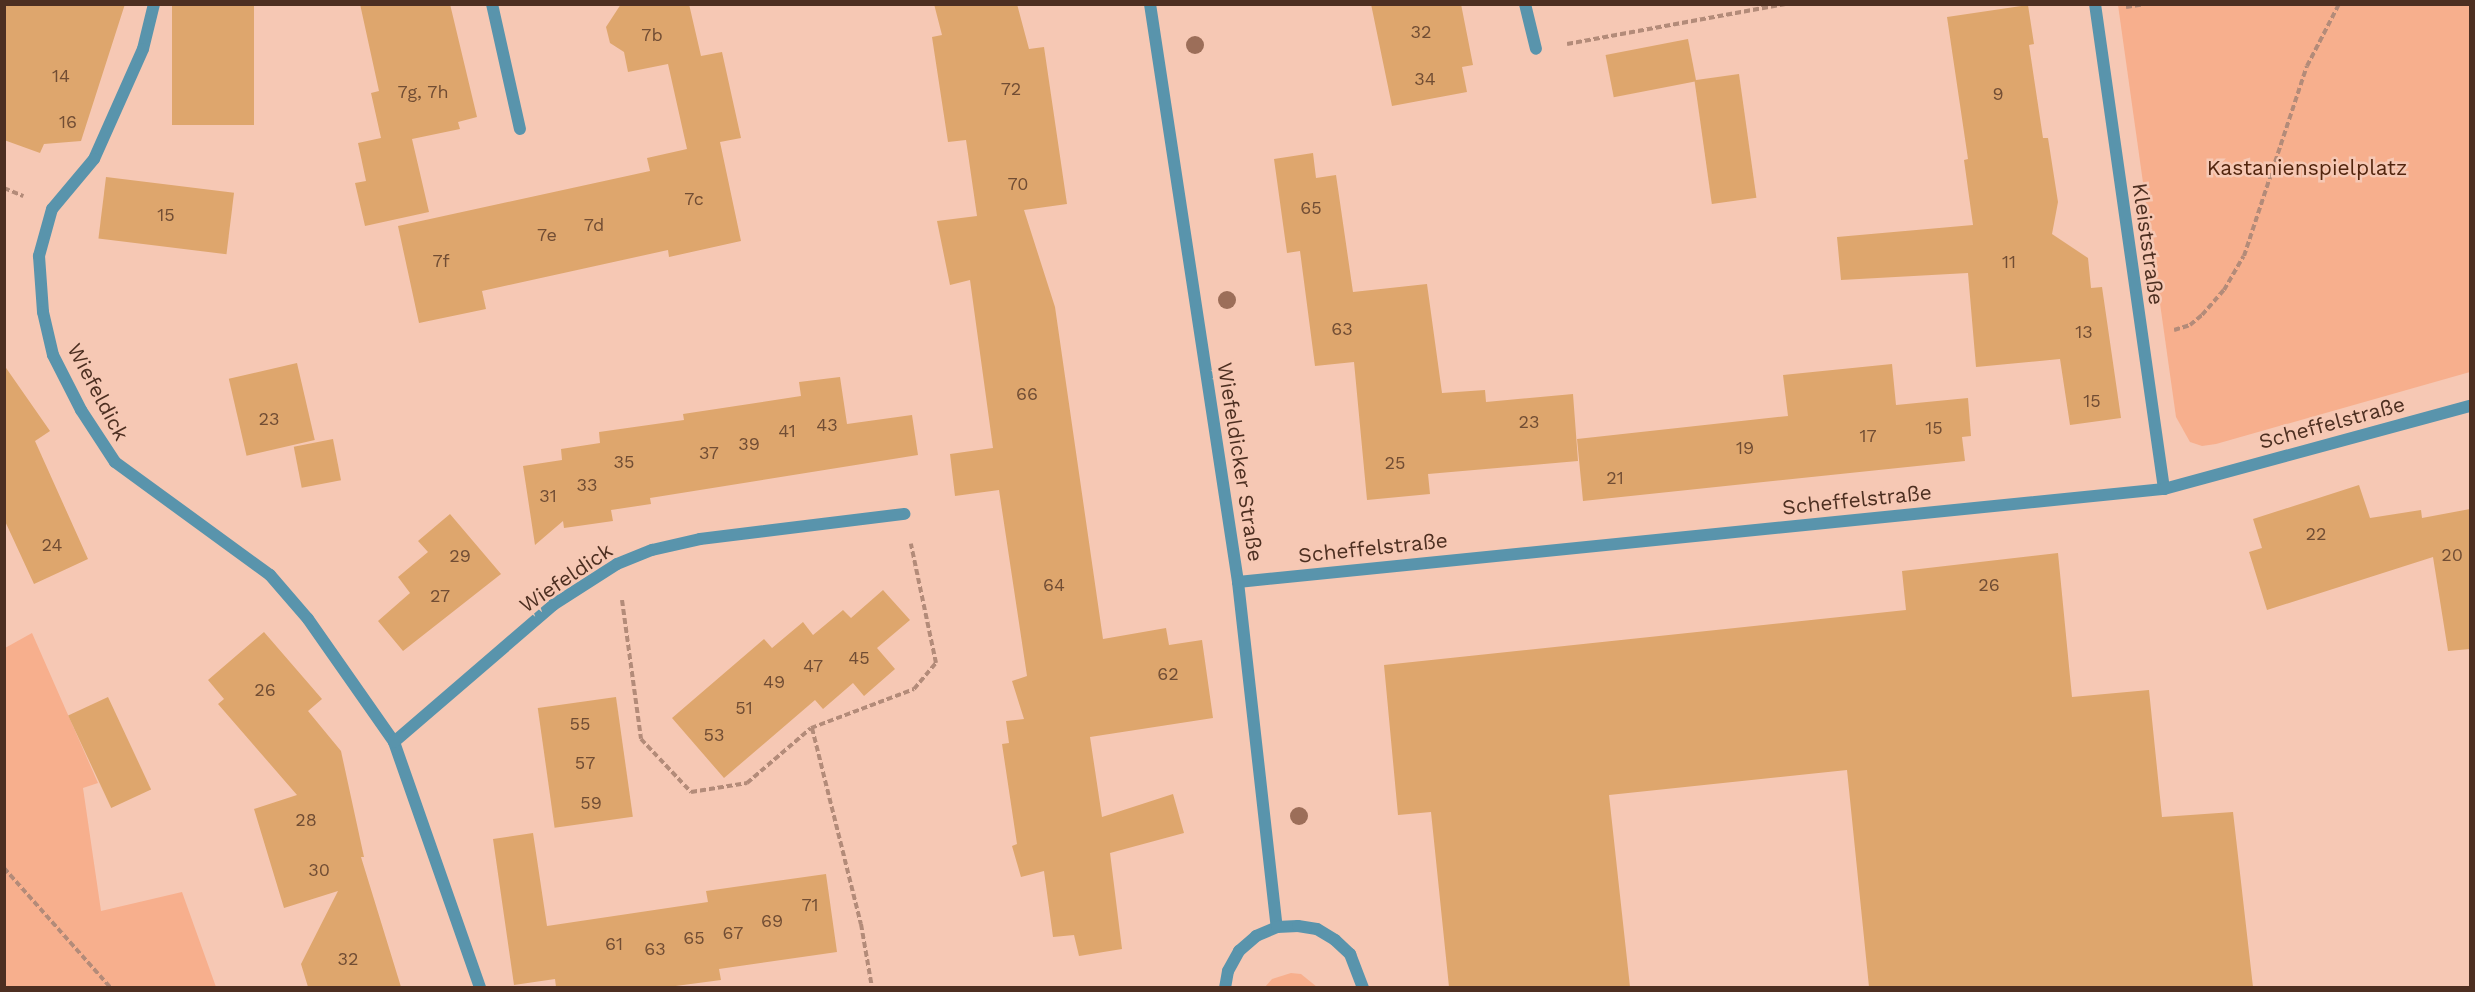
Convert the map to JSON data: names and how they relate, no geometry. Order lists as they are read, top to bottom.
{
  "streets": {
    "street": [
      "Kleiststraße",
      "Wiefeldick",
      "Scheffelstraße",
      "Wiefeldicker Straße"
    ]
  },
  "crossings": [
    ["Kleiststraße", "Scheffelstraße"],
    ["Scheffelstraße", "Wiefeldicker Straße"]
  ],
  "parks": ["Kastanienspielplatz"],
  "house_numbers": [
    "32",
    "7b",
    "14",
    "34",
    "72",
    "7g, 7h",
    "9",
    "16",
    "70",
    "7c",
    "65",
    "15",
    "7d",
    "7e",
    "7f",
    "11",
    "63",
    "13",
    "66",
    "15",
    "23",
    "23",
    "43",
    "15",
    "41",
    "17",
    "39",
    "19",
    "37",
    "35",
    "25",
    "21",
    "33",
    "31",
    "22",
    "24",
    "20",
    "29",
    "64",
    "26",
    "27",
    "45",
    "47",
    "62",
    "49",
    "26",
    "51",
    "55",
    "53",
    "57",
    "59",
    "28",
    "30",
    "71",
    "69",
    "67",
    "65",
    "61",
    "63",
    "32"
  ]
}
